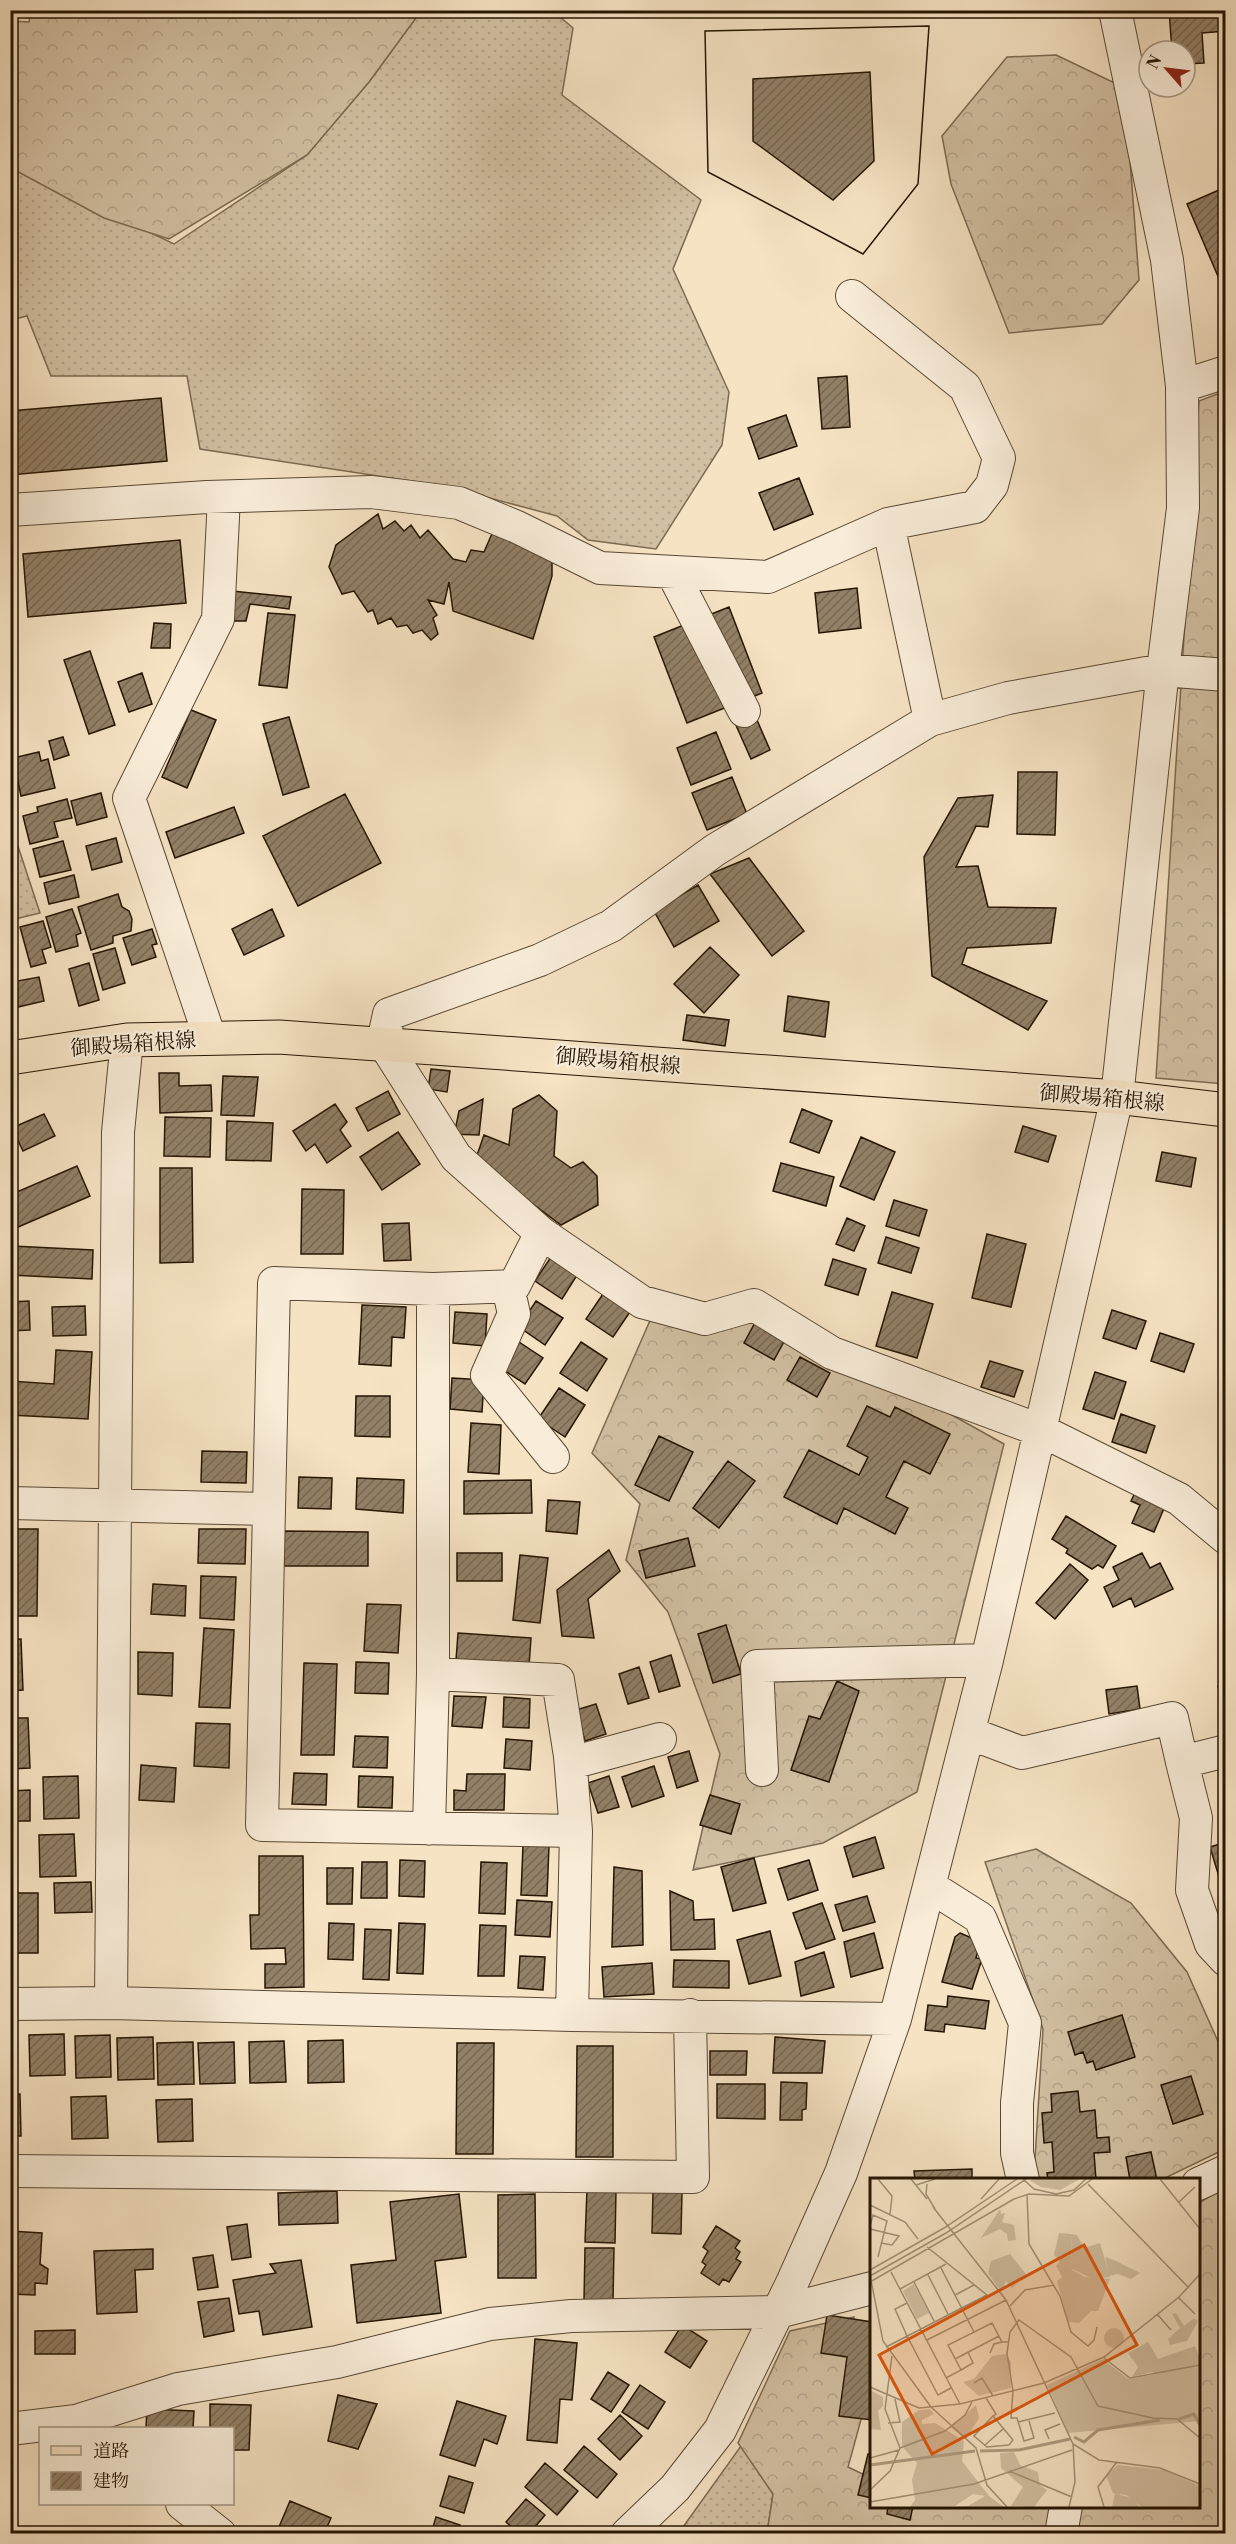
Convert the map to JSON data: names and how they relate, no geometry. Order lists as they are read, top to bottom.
{
  "streets": {
    "main road": ["御殿場箱根線"]
  },
  "legend": ["道路", "建物"],
  "north": "top left"
}
